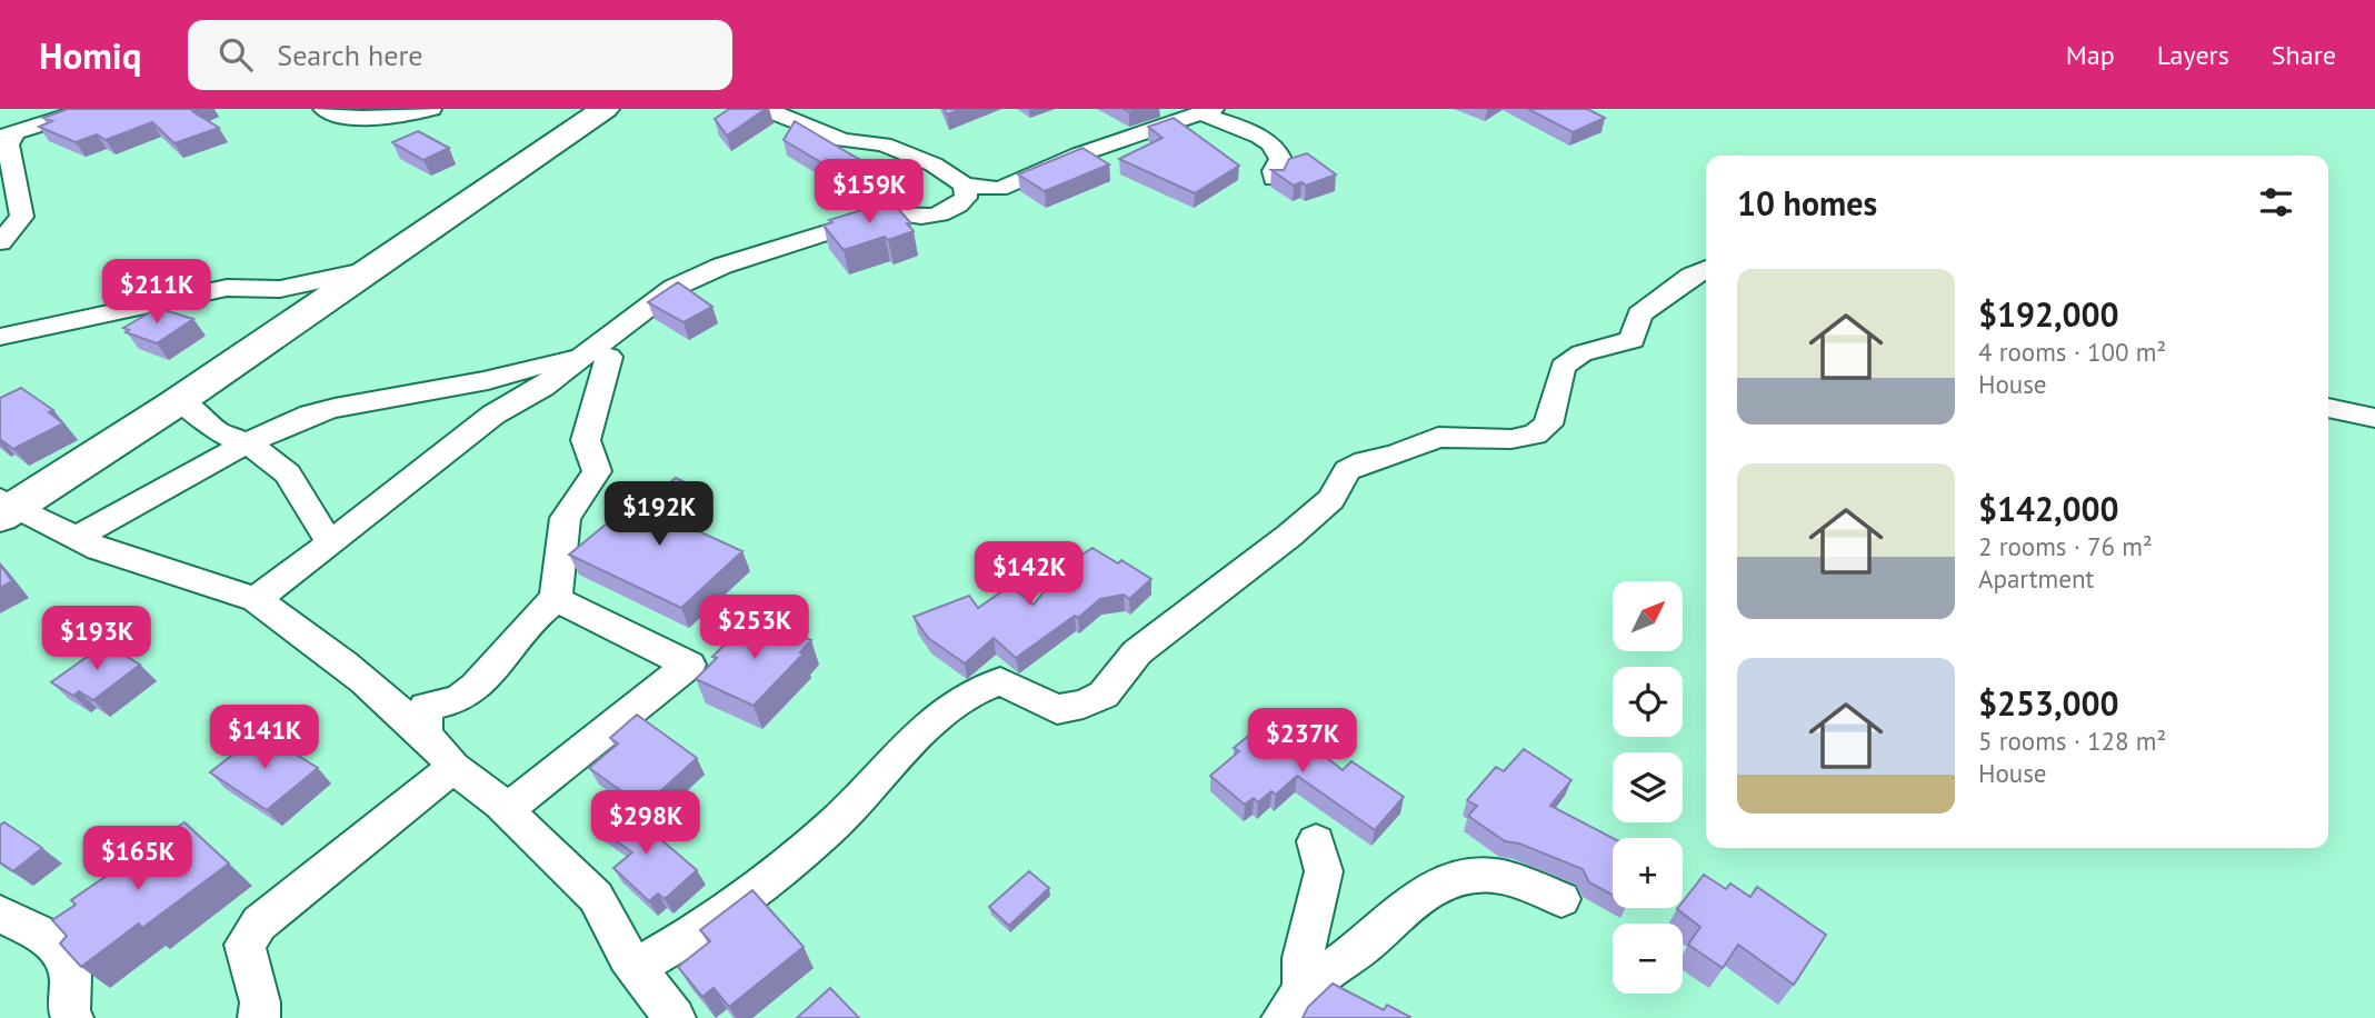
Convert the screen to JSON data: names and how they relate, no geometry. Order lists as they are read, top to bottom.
{
  "north": "top right",
  "page": {
    "header": "Homiq",
    "search": "Search here",
    "nav": ["Map", "Layers", "Share"],
    "heading": "10 homes",
    "price": [
      "$159K",
      "$211K",
      "$192K",
      "$142K",
      "$253K",
      "$193K",
      "$141K",
      "$237K",
      "$298K",
      "$165K"
    ],
    "list": [
      {
        "name": "$192,000",
        "note": "4 rooms · 100 m² · House"
      },
      {
        "name": "$142,000",
        "note": "2 rooms · 76 m² · Apartment"
      },
      {
        "name": "$253,000",
        "note": "5 rooms · 128 m² · House"
      }
    ],
    "map_buttons": ["+", "−"]
  }
}
